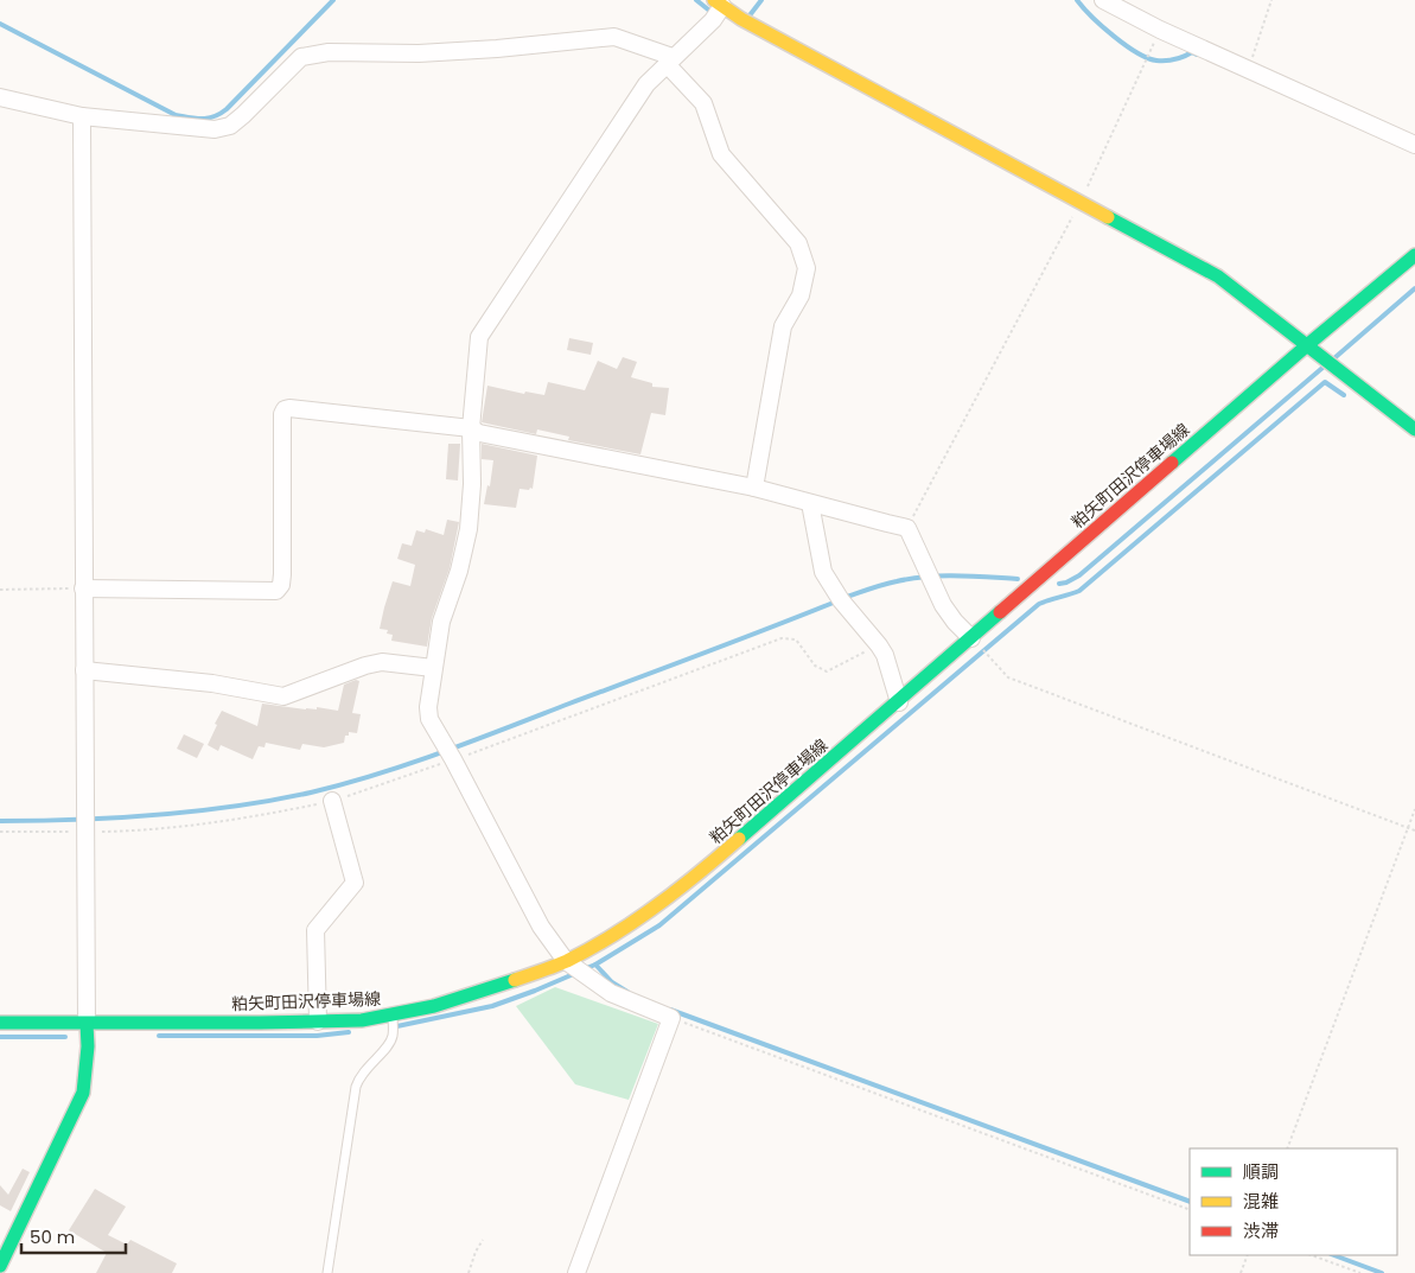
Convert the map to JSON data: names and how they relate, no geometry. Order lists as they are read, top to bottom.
{
  "streets": {
    "main road": ["粕矢町田沢停車場線"]
  },
  "legend": ["順調", "混雑", "渋滞"],
  "scale_bar": "50 m"
}
